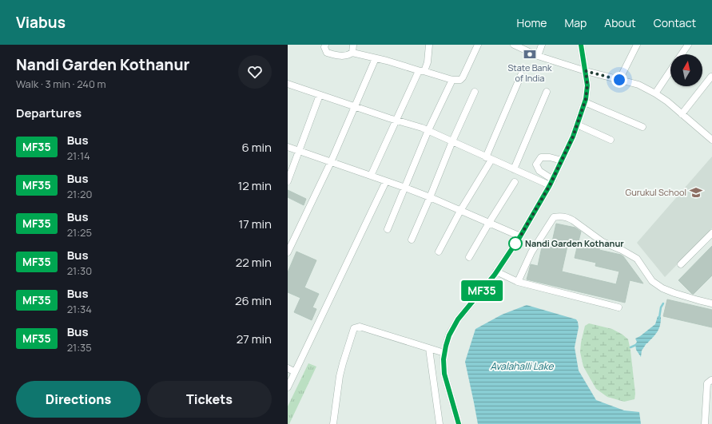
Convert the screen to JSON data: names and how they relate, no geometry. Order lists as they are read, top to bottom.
{
  "water": ["Avalahalli Lake"],
  "places": {
    "bank": ["State Bank of India"],
    "school or university": ["Gurukul School"],
    "other": ["Nandi Garden Kothanur"]
  },
  "lines": ["bus line MF35"],
  "north": "top",
  "page": {
    "header": "Viabus",
    "nav": [
      "Home",
      "Map",
      "About",
      "Contact"
    ],
    "heading": [
      ["Nandi Garden Kothanur", "Walk · 3 min · 240 m"],
      "Departures"
    ],
    "on_map": "MF35",
    "list": [
      {
        "mark": "MF35",
        "name": "Bus",
        "note": "21:14",
        "value": "6 min"
      },
      {
        "mark": "MF35",
        "name": "Bus",
        "note": "21:20",
        "value": "12 min"
      },
      {
        "mark": "MF35",
        "name": "Bus",
        "note": "21:25",
        "value": "17 min"
      },
      {
        "mark": "MF35",
        "name": "Bus",
        "note": "21:30",
        "value": "22 min"
      },
      {
        "mark": "MF35",
        "name": "Bus",
        "note": "21:34",
        "value": "26 min"
      },
      {
        "mark": "MF35",
        "name": "Bus",
        "note": "21:35",
        "value": "27 min"
      }
    ],
    "buttons": ["Directions", "Tickets"]
  }
}
